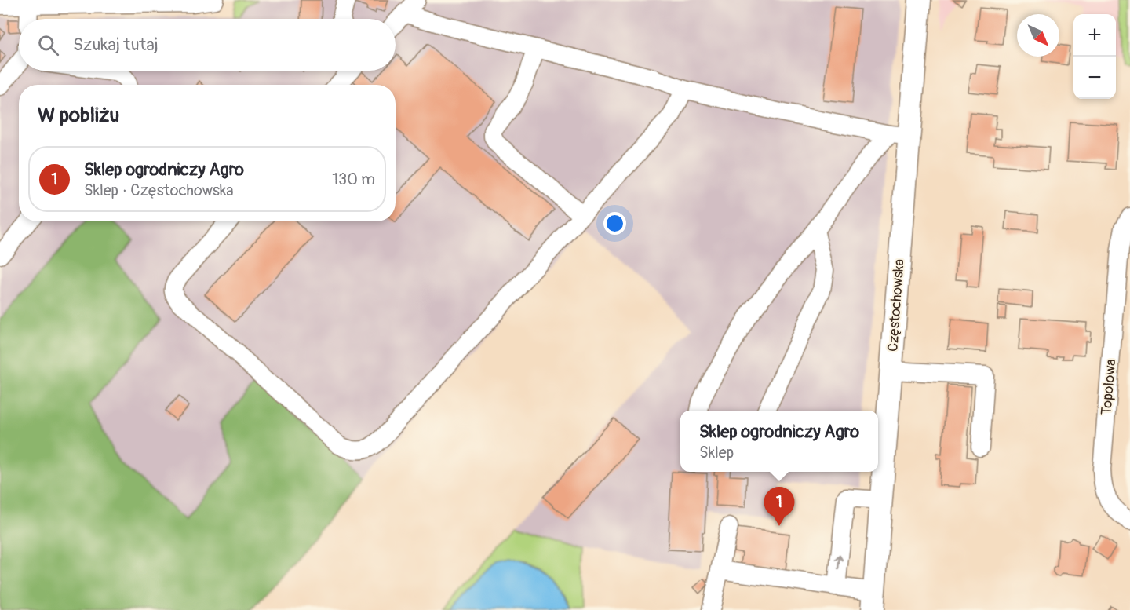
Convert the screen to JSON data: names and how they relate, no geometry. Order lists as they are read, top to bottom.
{
  "streets": {
    "main road": ["Częstochowska"],
    "street": ["Topolowa"]
  },
  "north": "bottom right",
  "page": {
    "map_buttons": ["+", "−"],
    "search": "Szukaj tutaj",
    "heading": "W pobliżu",
    "list": [
      {
        "mark": "1",
        "name": "Sklep ogrodniczy Agro",
        "note": "Sklep · Częstochowska",
        "value": "130 m"
      }
    ],
    "popup": ["Sklep ogrodniczy Agro", "Sklep"],
    "pins": "1"
  }
}
